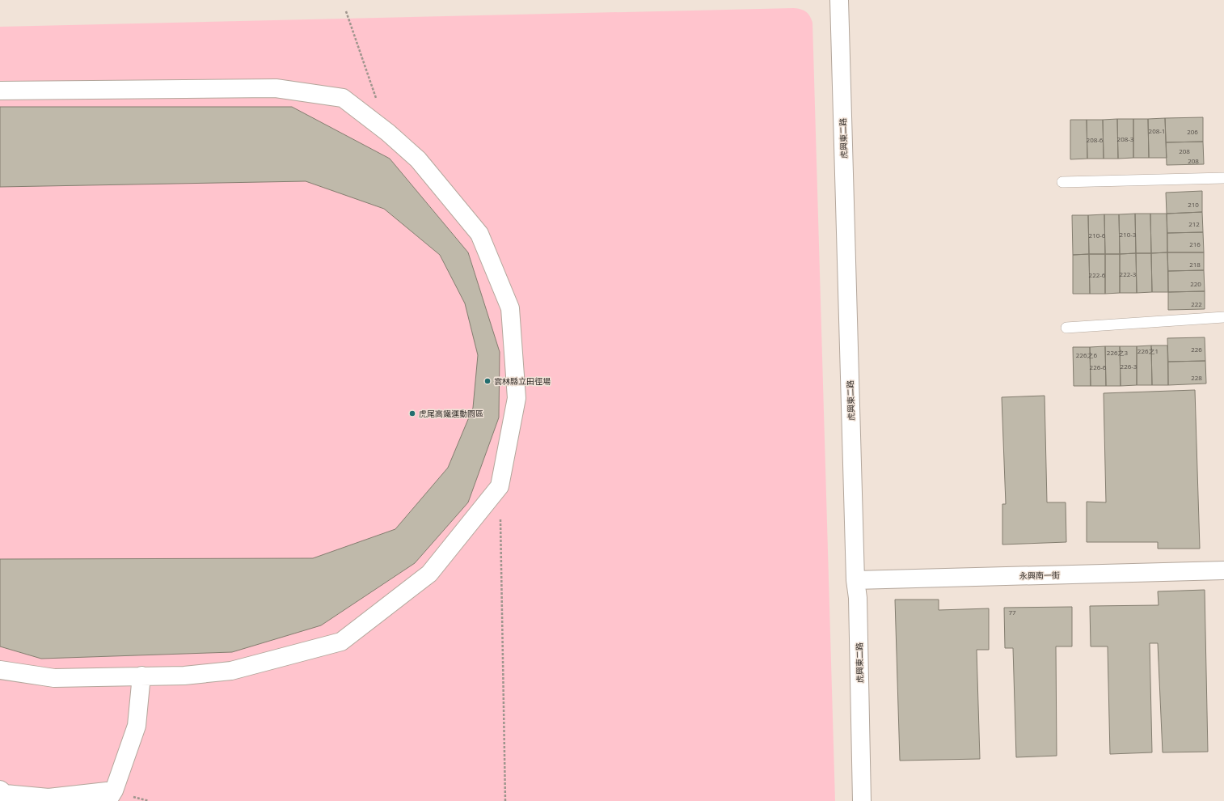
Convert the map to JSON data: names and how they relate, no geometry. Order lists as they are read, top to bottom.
{
  "streets": {
    "street": ["虎興東二路", "永興南一街"]
  },
  "crossings": [
    ["虎興東二路", "永興南一街"]
  ],
  "places": ["雲林縣立田徑場", "虎尾高鐵運動園區"],
  "house_numbers": [
    "208-1",
    "206",
    "208-3",
    "208-6",
    "208",
    "208",
    "210",
    "212",
    "210-3",
    "210-6",
    "216",
    "218",
    "222-3",
    "222-6",
    "220",
    "222",
    "226",
    "226之1",
    "226之3",
    "226之6",
    "226-3",
    "226-6",
    "228",
    "77"
  ]
}
